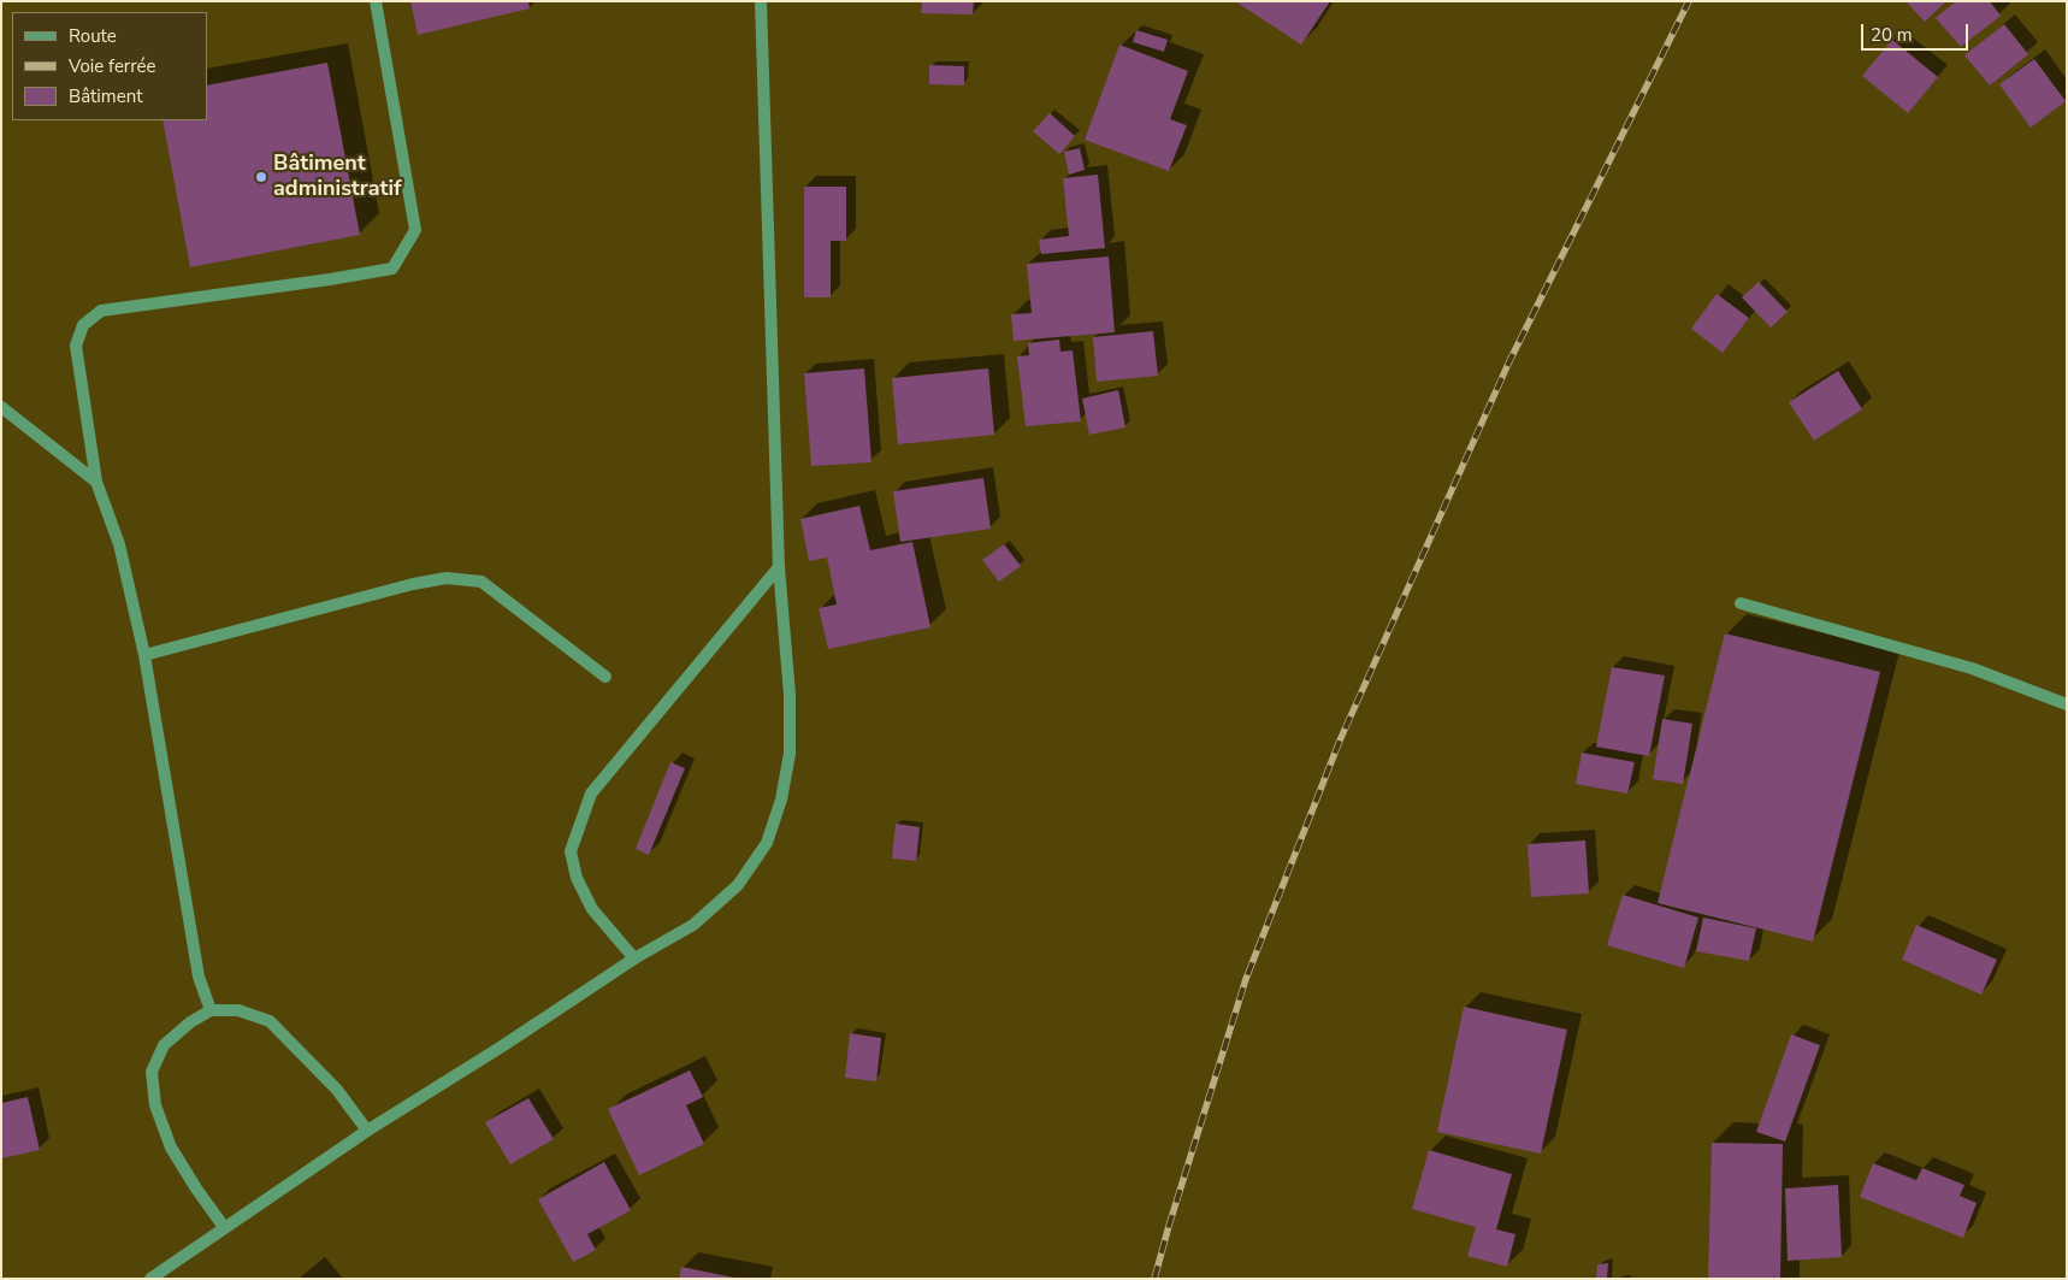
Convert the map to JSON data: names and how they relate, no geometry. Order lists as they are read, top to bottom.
{
  "places": ["Bâtiment administratif"],
  "legend": ["Route", "Voie ferrée", "Bâtiment"],
  "scale_bar": "20 m"
}
